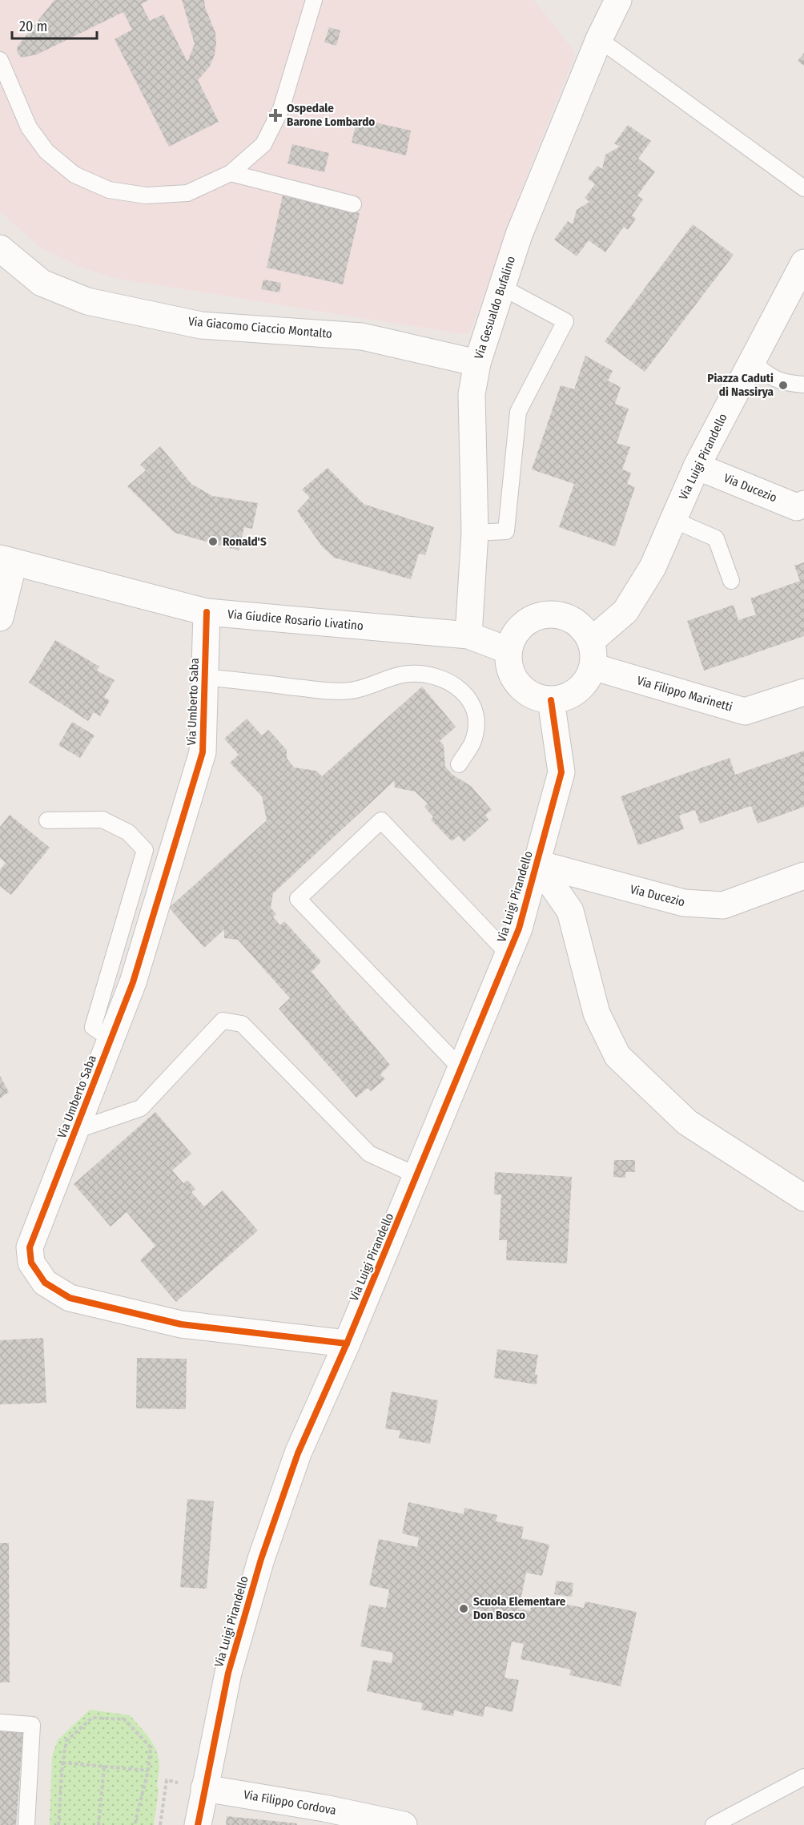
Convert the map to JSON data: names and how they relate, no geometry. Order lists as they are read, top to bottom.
{
  "streets": {
    "street": [
      "Via Gesualdo Bufalino",
      "Via Giacomo Ciaccio Montalto",
      "Via Luigi Pirandello",
      "Via Ducezio",
      "Via Giudice Rosario Livatino",
      "Via Filippo Marinetti",
      "Via Umberto Saba",
      "Via Filippo Cordova"
    ]
  },
  "crossings": [
    ["Via Gesualdo Bufalino", "Via Giacomo Ciaccio Montalto"],
    ["Via Gesualdo Bufalino", "Via Giudice Rosario Livatino"],
    ["Via Luigi Pirandello", "Via Ducezio"],
    ["Via Luigi Pirandello", "Via Giudice Rosario Livatino"],
    ["Via Luigi Pirandello", "Via Filippo Marinetti"],
    ["Via Luigi Pirandello", "Via Umberto Saba"],
    ["Via Luigi Pirandello", "Via Filippo Cordova"],
    ["Via Giudice Rosario Livatino", "Via Filippo Marinetti"],
    ["Via Giudice Rosario Livatino", "Via Umberto Saba"]
  ],
  "places": {
    "health": ["Ospedale Barone Lombardo"],
    "other": ["Piazza Caduti di Nassirya", "Ronald'S", "Scuola Elementare Don Bosco"]
  },
  "scale_bar": "20 m"
}
